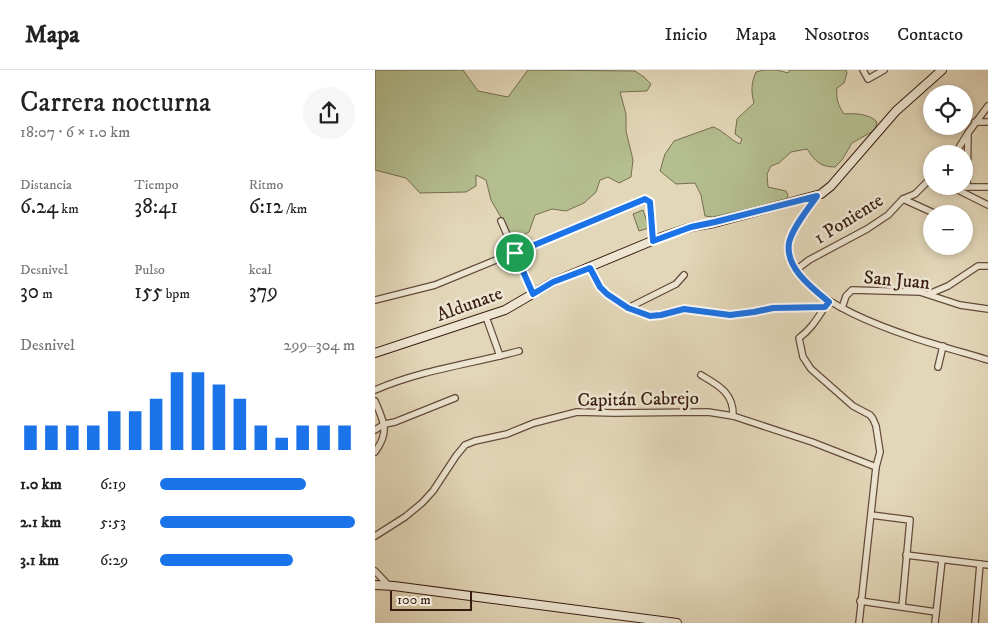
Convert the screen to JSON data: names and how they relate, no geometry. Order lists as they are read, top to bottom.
{
  "streets": {
    "street": [
      "1 Poniente",
      "San Juan",
      "Aldunate",
      "Capitán Cabrejo"
    ]
  },
  "scale_bar": "100 m",
  "page": {
    "header": "Mapa",
    "nav": [
      "Inicio",
      "Mapa",
      "Nosotros",
      "Contacto"
    ],
    "heading": ["Carrera nocturna", "18:07 · 6 × 1.0 km"],
    "map_buttons": ["+", "−"],
    "stats": [
      ["Distancia", "6.24 km"],
      ["Tiempo", "38:41"],
      ["Ritmo", "6:12 /km"],
      ["Desnivel", "30 m"],
      ["Pulso", "155 bpm"],
      ["kcal", "379"]
    ],
    "chart": ["Desnivel", "299–304 m"],
    "list": [
      {
        "name": "1.0 km",
        "note": "6:19"
      },
      {
        "name": "2.1 km",
        "note": "5:53"
      },
      {
        "name": "3.1 km",
        "note": "6:29"
      }
    ],
    "scale": "100 m"
  }
}
